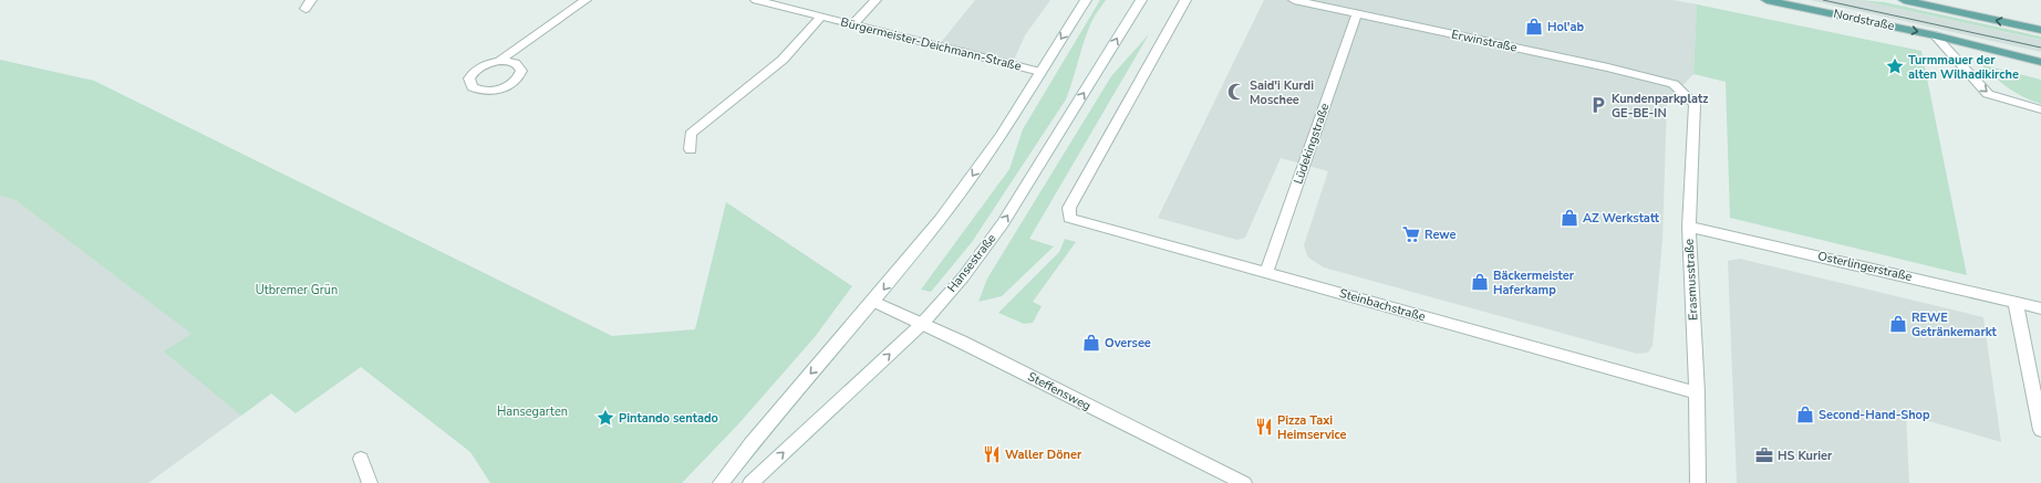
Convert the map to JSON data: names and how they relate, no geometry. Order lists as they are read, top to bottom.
{
  "streets": {
    "main road": ["Nordstraße"],
    "street": [
      "Erwinstraße",
      "Bürgermeister-Deichmann-Straße",
      "Lüdekingstraße",
      "Hansestraße",
      "Osterlingerstraße",
      "Erasmusstraße",
      "Steinbachstraße",
      "Steffensweg"
    ]
  },
  "crossings": [
    ["Erwinstraße", "Lüdekingstraße"],
    ["Erwinstraße", "Erasmusstraße"],
    ["Lüdekingstraße", "Steinbachstraße"],
    ["Hansestraße", "Steffensweg"],
    ["Osterlingerstraße", "Erasmusstraße"],
    ["Erasmusstraße", "Steinbachstraße"]
  ],
  "one_way": ["Nordstraße"],
  "parks": ["Utbremer Grün", "Hansegarten"],
  "places": {
    "shop": [
      "Hol'ab",
      "AZ Werkstatt",
      "Bäckermeister Haferkamp",
      "REWE Getränkemarkt",
      "Oversee",
      "Second-Hand-Shop"
    ],
    "place": ["Turmmauer der alten Wilhadikirche", "Pintando sentado"],
    "mosque": ["Said'i Kurdi Moschee"],
    "parking": ["Kundenparkplatz GE-BE-IN"],
    "supermarket": ["Rewe"],
    "restaurant": ["Pizza Taxi Heimservice", "Waller Döner"],
    "office": ["HS Kurier"]
  }
}
